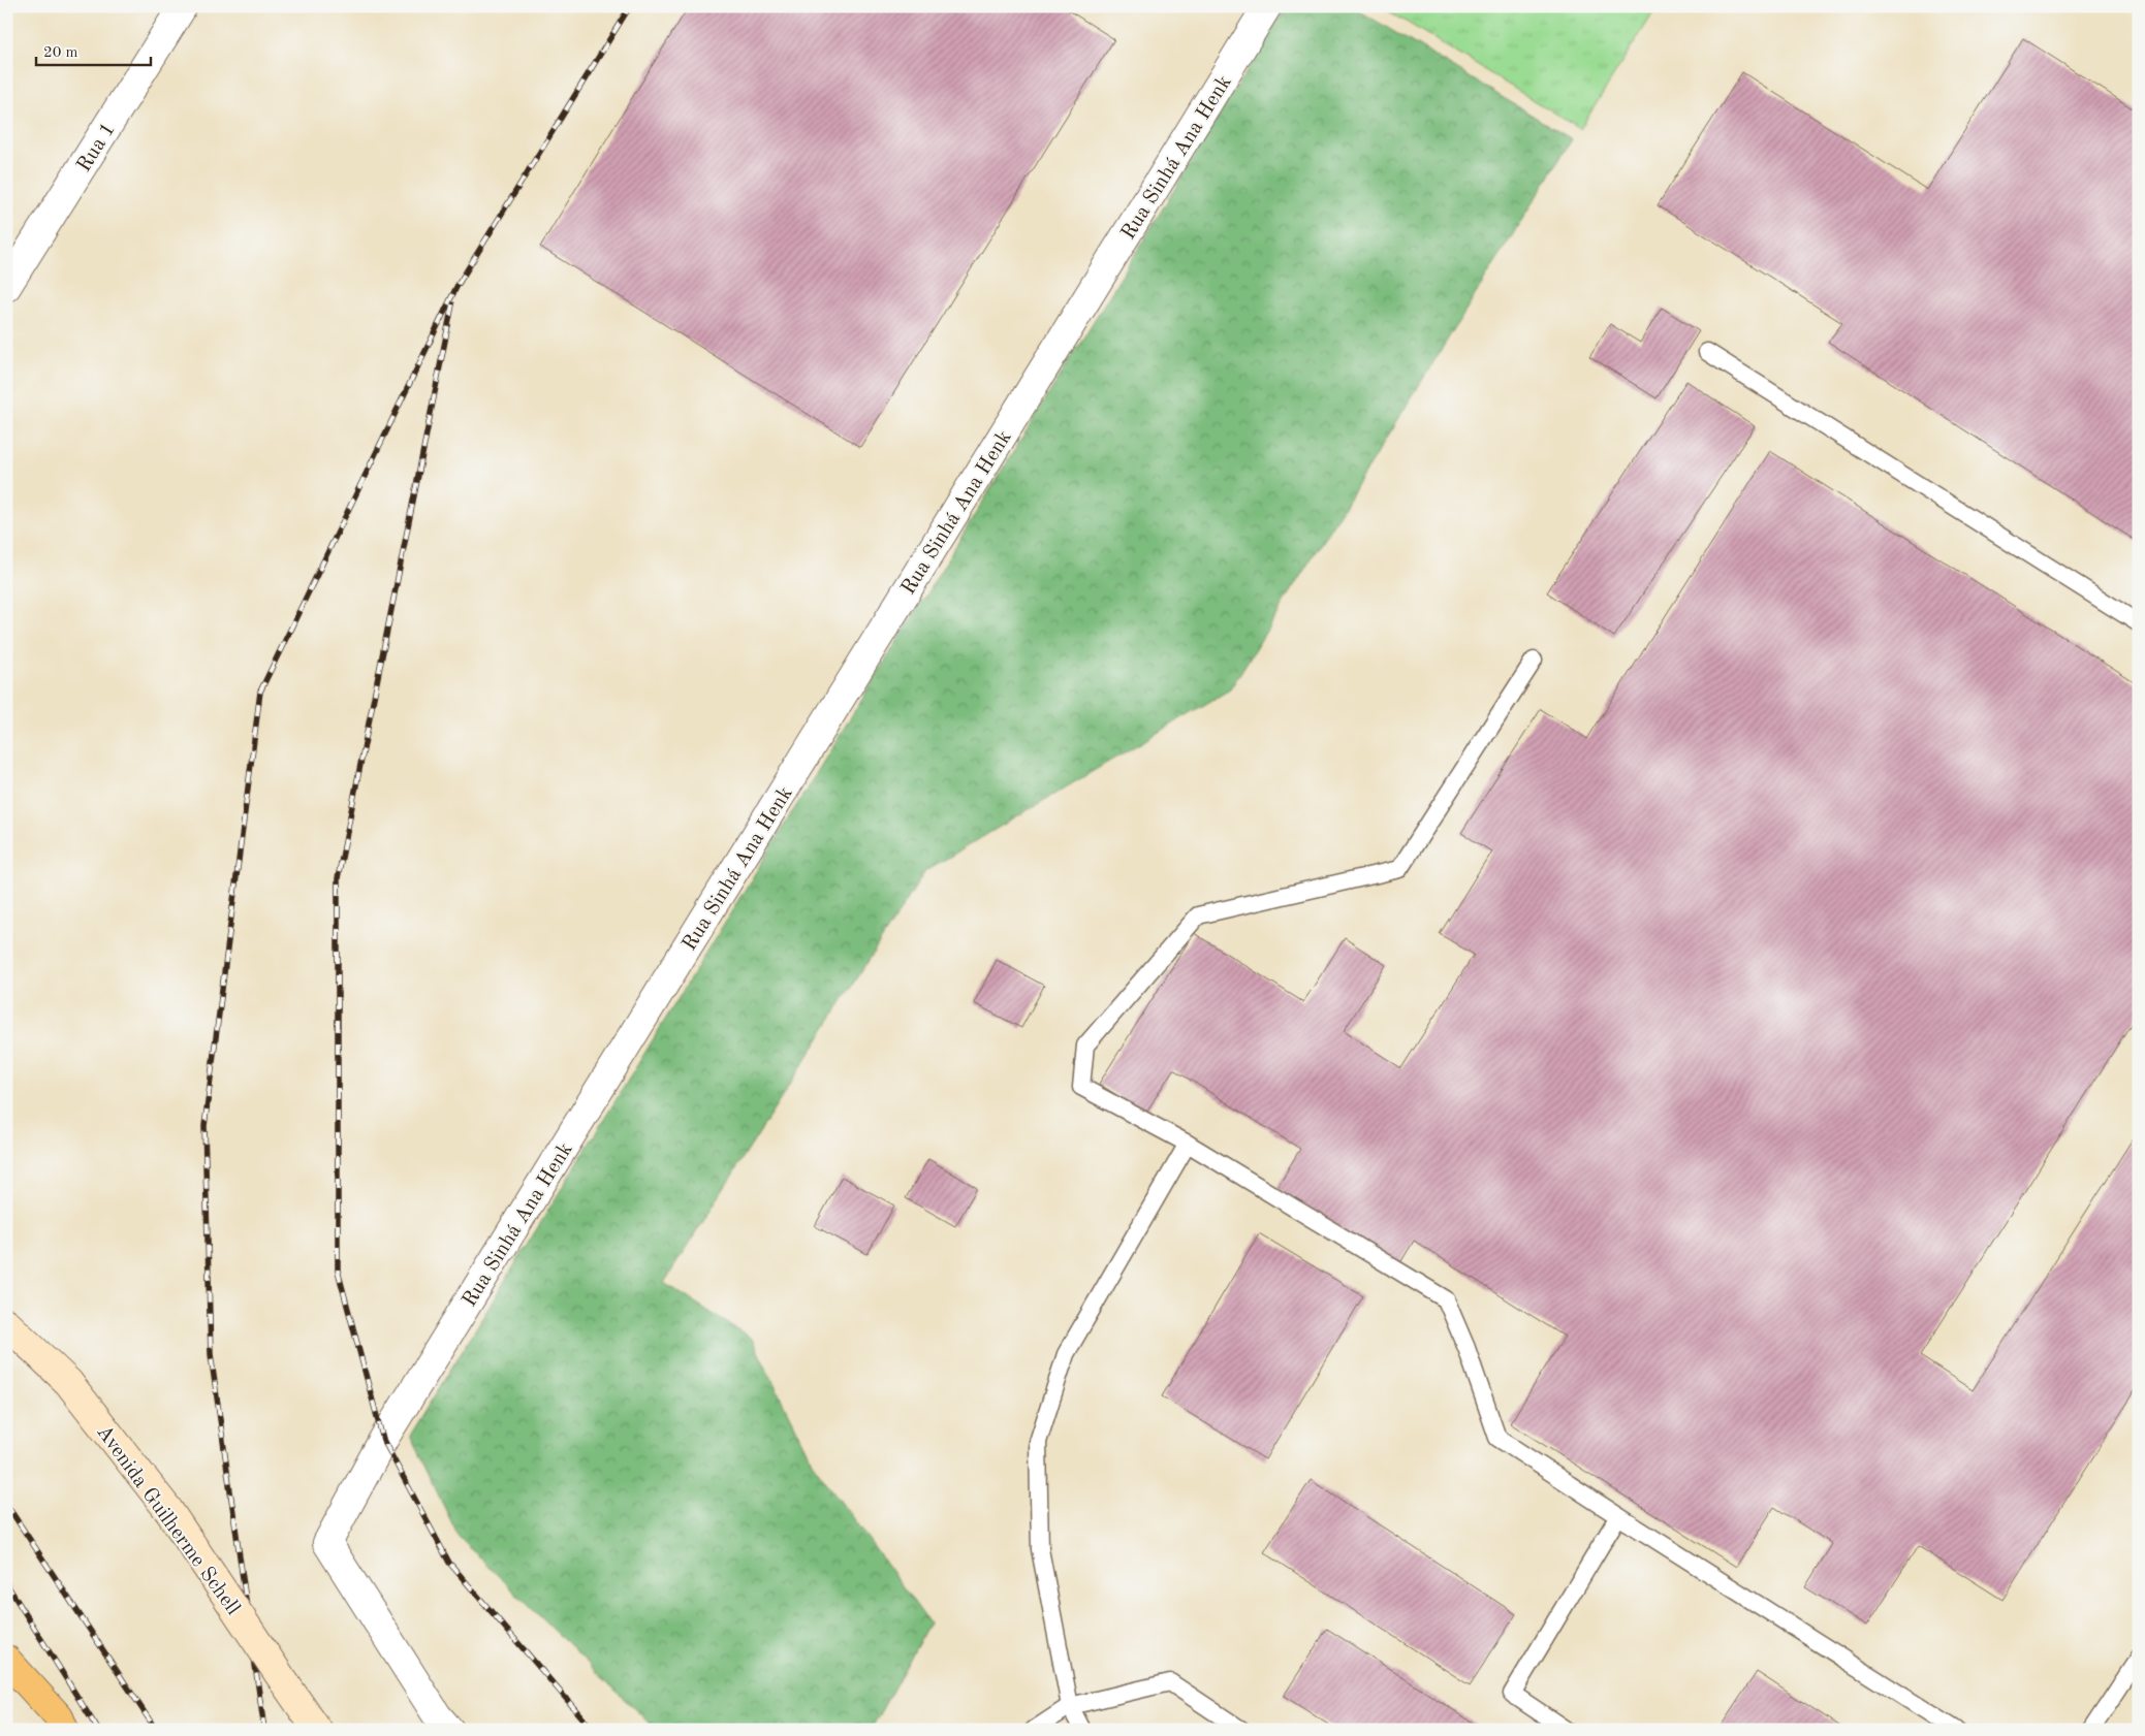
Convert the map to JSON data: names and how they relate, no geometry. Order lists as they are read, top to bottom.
{
  "streets": {
    "main road": ["Avenida Guilherme Schell"],
    "street": ["Rua 1", "Rua Sinhá Ana Henk"]
  },
  "scale_bar": "20 m"
}
